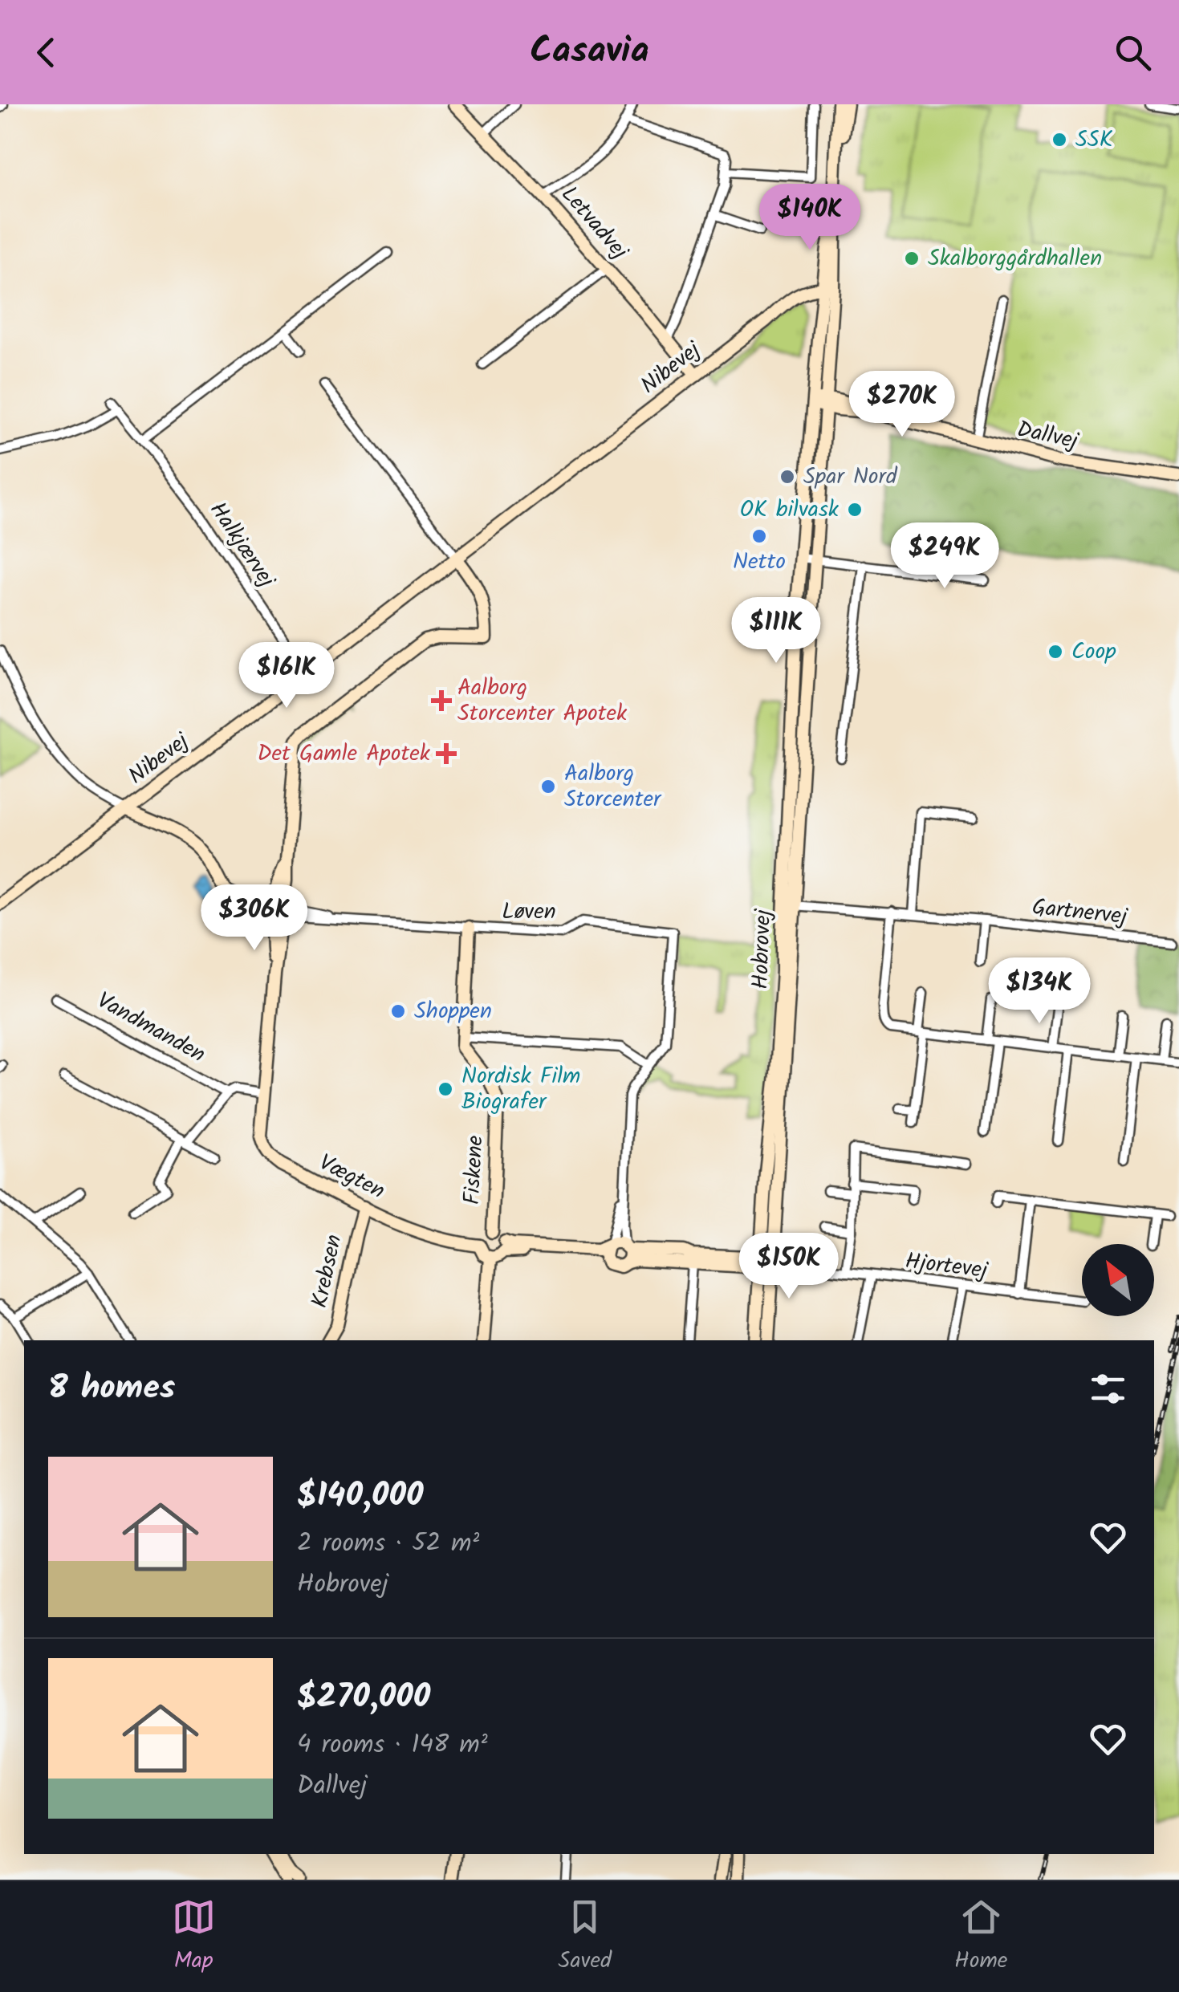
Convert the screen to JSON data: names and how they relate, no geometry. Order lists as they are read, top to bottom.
{
  "streets": {
    "street": [
      "Letvadvej",
      "Nibevej",
      "Dallvej",
      "Halkjærvej",
      "Løven",
      "Gartnervej",
      "Hobrovej",
      "Vandmanden",
      "Fiskene",
      "Vægten",
      "Hjortevej",
      "Krebsen"
    ]
  },
  "crossings": [
    ["Letvadvej", "Nibevej"],
    ["Nibevej", "Halkjærvej"],
    ["Nibevej", "Hobrovej"],
    ["Dallvej", "Hobrovej"],
    ["Gartnervej", "Hobrovej"],
    ["Hobrovej", "Hjortevej"],
    ["Vandmanden", "Vægten"],
    ["Fiskene", "Vægten"],
    ["Vægten", "Krebsen"]
  ],
  "places": {
    "other": [
      "SSK",
      "Skalborggårdhallen",
      "Spar Nord",
      "OK bilvask",
      "Netto",
      "Coop",
      "Aalborg Storcenter",
      "Shoppen",
      "Nordisk Film Biografer"
    ],
    "health": ["Aalborg Storcenter Apotek", "Det Gamle Apotek"]
  },
  "north": "top left",
  "page": {
    "header": "Casavia",
    "price": [
      "$140K",
      "$270K",
      "$249K",
      "$111K",
      "$161K",
      "$306K",
      "$134K",
      "$150K"
    ],
    "heading": "8 homes",
    "list": [
      {
        "name": "$140,000",
        "note": "2 rooms · 52 m² · Hobrovej"
      },
      {
        "name": "$270,000",
        "note": "4 rooms · 148 m² · Dallvej"
      }
    ],
    "tabs": ["Map", "Saved", "Home"]
  }
}
